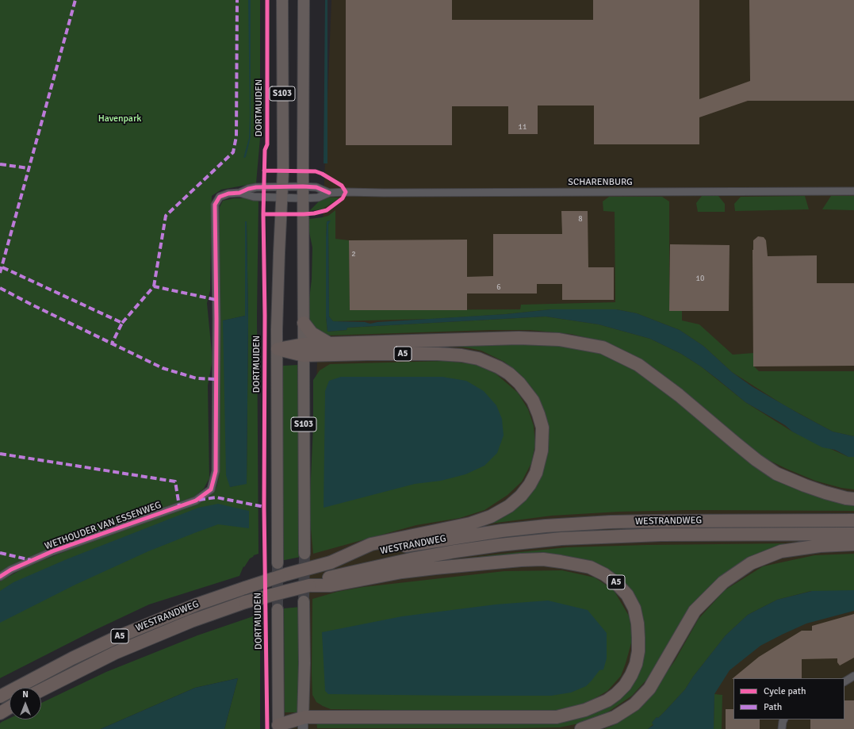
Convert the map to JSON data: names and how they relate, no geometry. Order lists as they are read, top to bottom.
{
  "streets": {
    "highway": ["A5", "WESTRANDWEG"],
    "main road": ["S103", "DORTMUIDEN"],
    "street": ["SCHARENBURG", "WETHOUDER VAN ESSENWEG"]
  },
  "crossings": [
    ["S103", "SCHARENBURG"],
    ["S103", "A5"],
    ["DORTMUIDEN", "A5"],
    ["A5", "WESTRANDWEG"]
  ],
  "parks": ["Havenpark"],
  "house_numbers": [
    "11",
    "8",
    "2",
    "10",
    "6"
  ],
  "legend": ["Cycle path", "Path"],
  "north": "top"
}
